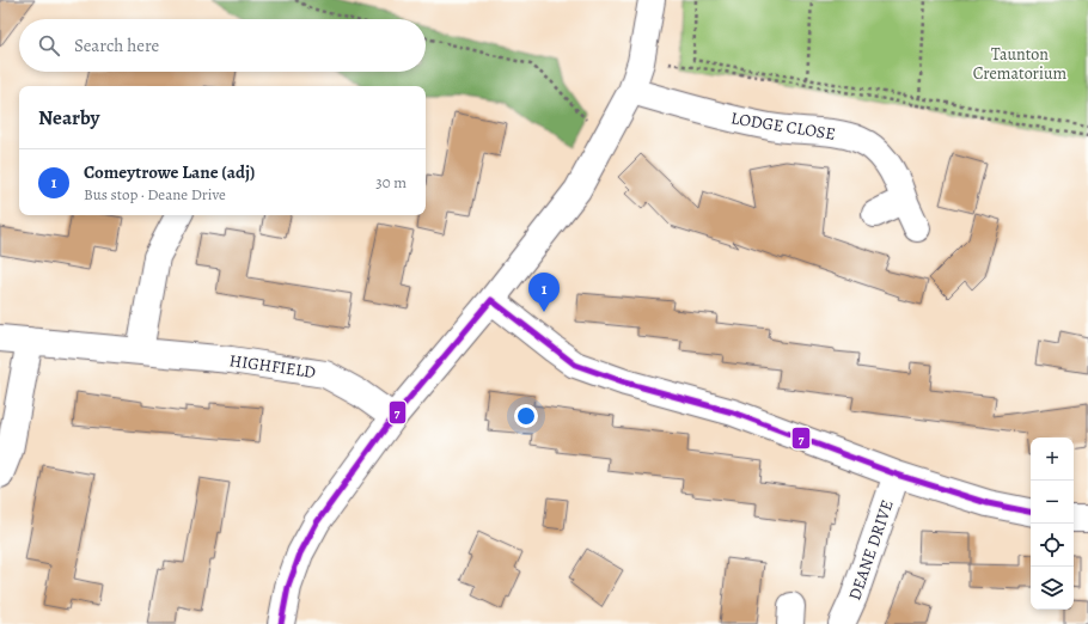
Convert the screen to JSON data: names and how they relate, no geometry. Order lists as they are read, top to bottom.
{
  "streets": {
    "street": ["LODGE CLOSE", "HIGHFIELD", "DEANE DRIVE"]
  },
  "parks": ["Taunton Crematorium"],
  "lines": ["transit line 7"],
  "page": {
    "search": "Search here",
    "heading": "Nearby",
    "list": [
      {
        "mark": "1",
        "name": "Comeytrowe Lane (adj)",
        "note": "Bus stop · Deane Drive",
        "value": "30 m"
      }
    ],
    "pins": "1",
    "map_buttons": ["+", "−"]
  }
}
